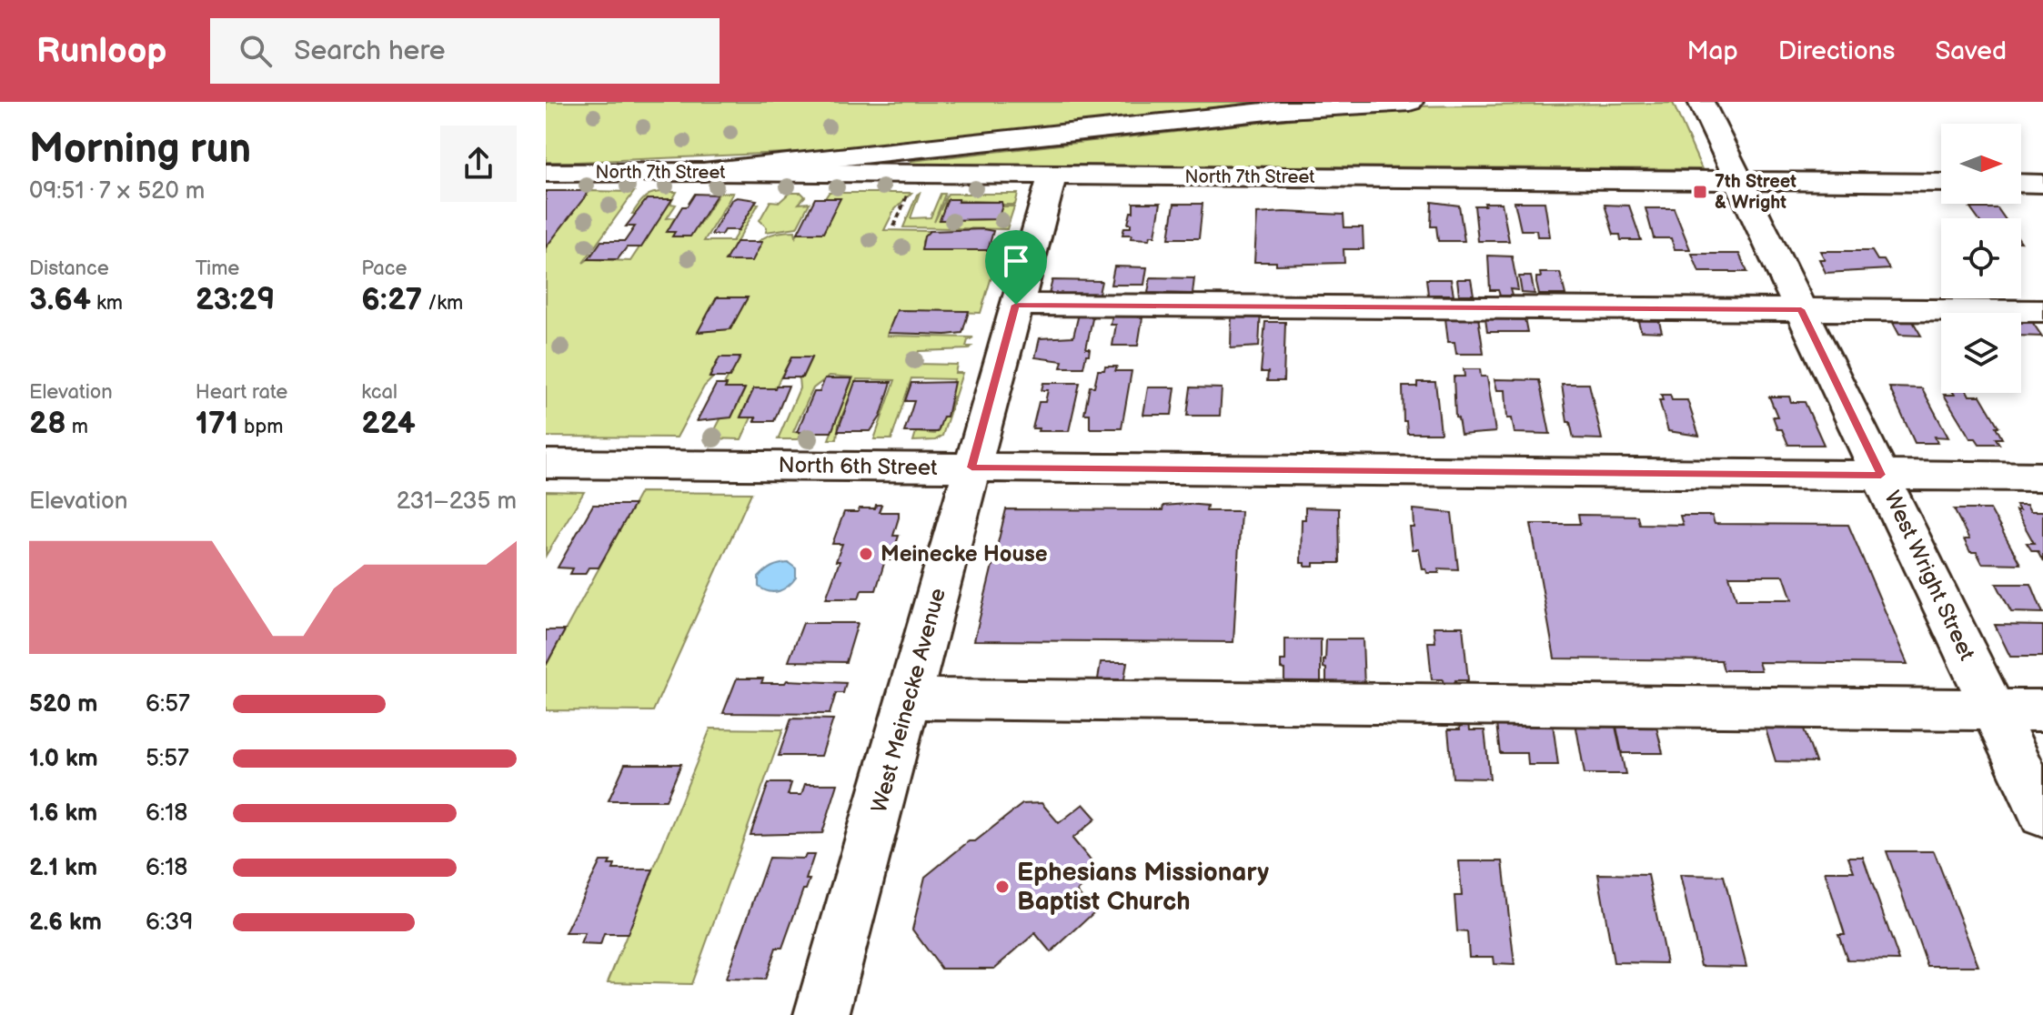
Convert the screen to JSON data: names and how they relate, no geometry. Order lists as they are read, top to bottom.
{
  "streets": {
    "main road": [
      "North 7th Street",
      "North 6th Street",
      "West Wright Street",
      "West Meinecke Avenue"
    ]
  },
  "crossings": [
    ["North 7th Street", "West Wright Street"],
    ["North 7th Street", "West Meinecke Avenue"],
    ["North 6th Street", "West Wright Street"],
    ["North 6th Street", "West Meinecke Avenue"]
  ],
  "places": {
    "transit": ["7th Street & Wright"],
    "other": ["Meinecke House", "Ephesians Missionary Baptist Church"]
  },
  "north": "right",
  "page": {
    "header": "Runloop",
    "search": "Search here",
    "nav": ["Map", "Directions", "Saved"],
    "heading": ["Morning run", "09:51 · 7 × 520 m"],
    "stats": [
      ["Distance", "3.64 km"],
      ["Time", "23:29"],
      ["Pace", "6:27 /km"],
      ["Elevation", "28 m"],
      ["Heart rate", "171 bpm"],
      ["kcal", "224"]
    ],
    "chart": ["Elevation", "231–235 m"],
    "list": [
      {
        "name": "520 m",
        "note": "6:57"
      },
      {
        "name": "1.0 km",
        "note": "5:57"
      },
      {
        "name": "1.6 km",
        "note": "6:18"
      },
      {
        "name": "2.1 km",
        "note": "6:18"
      },
      {
        "name": "2.6 km",
        "note": "6:39"
      }
    ]
  }
}
